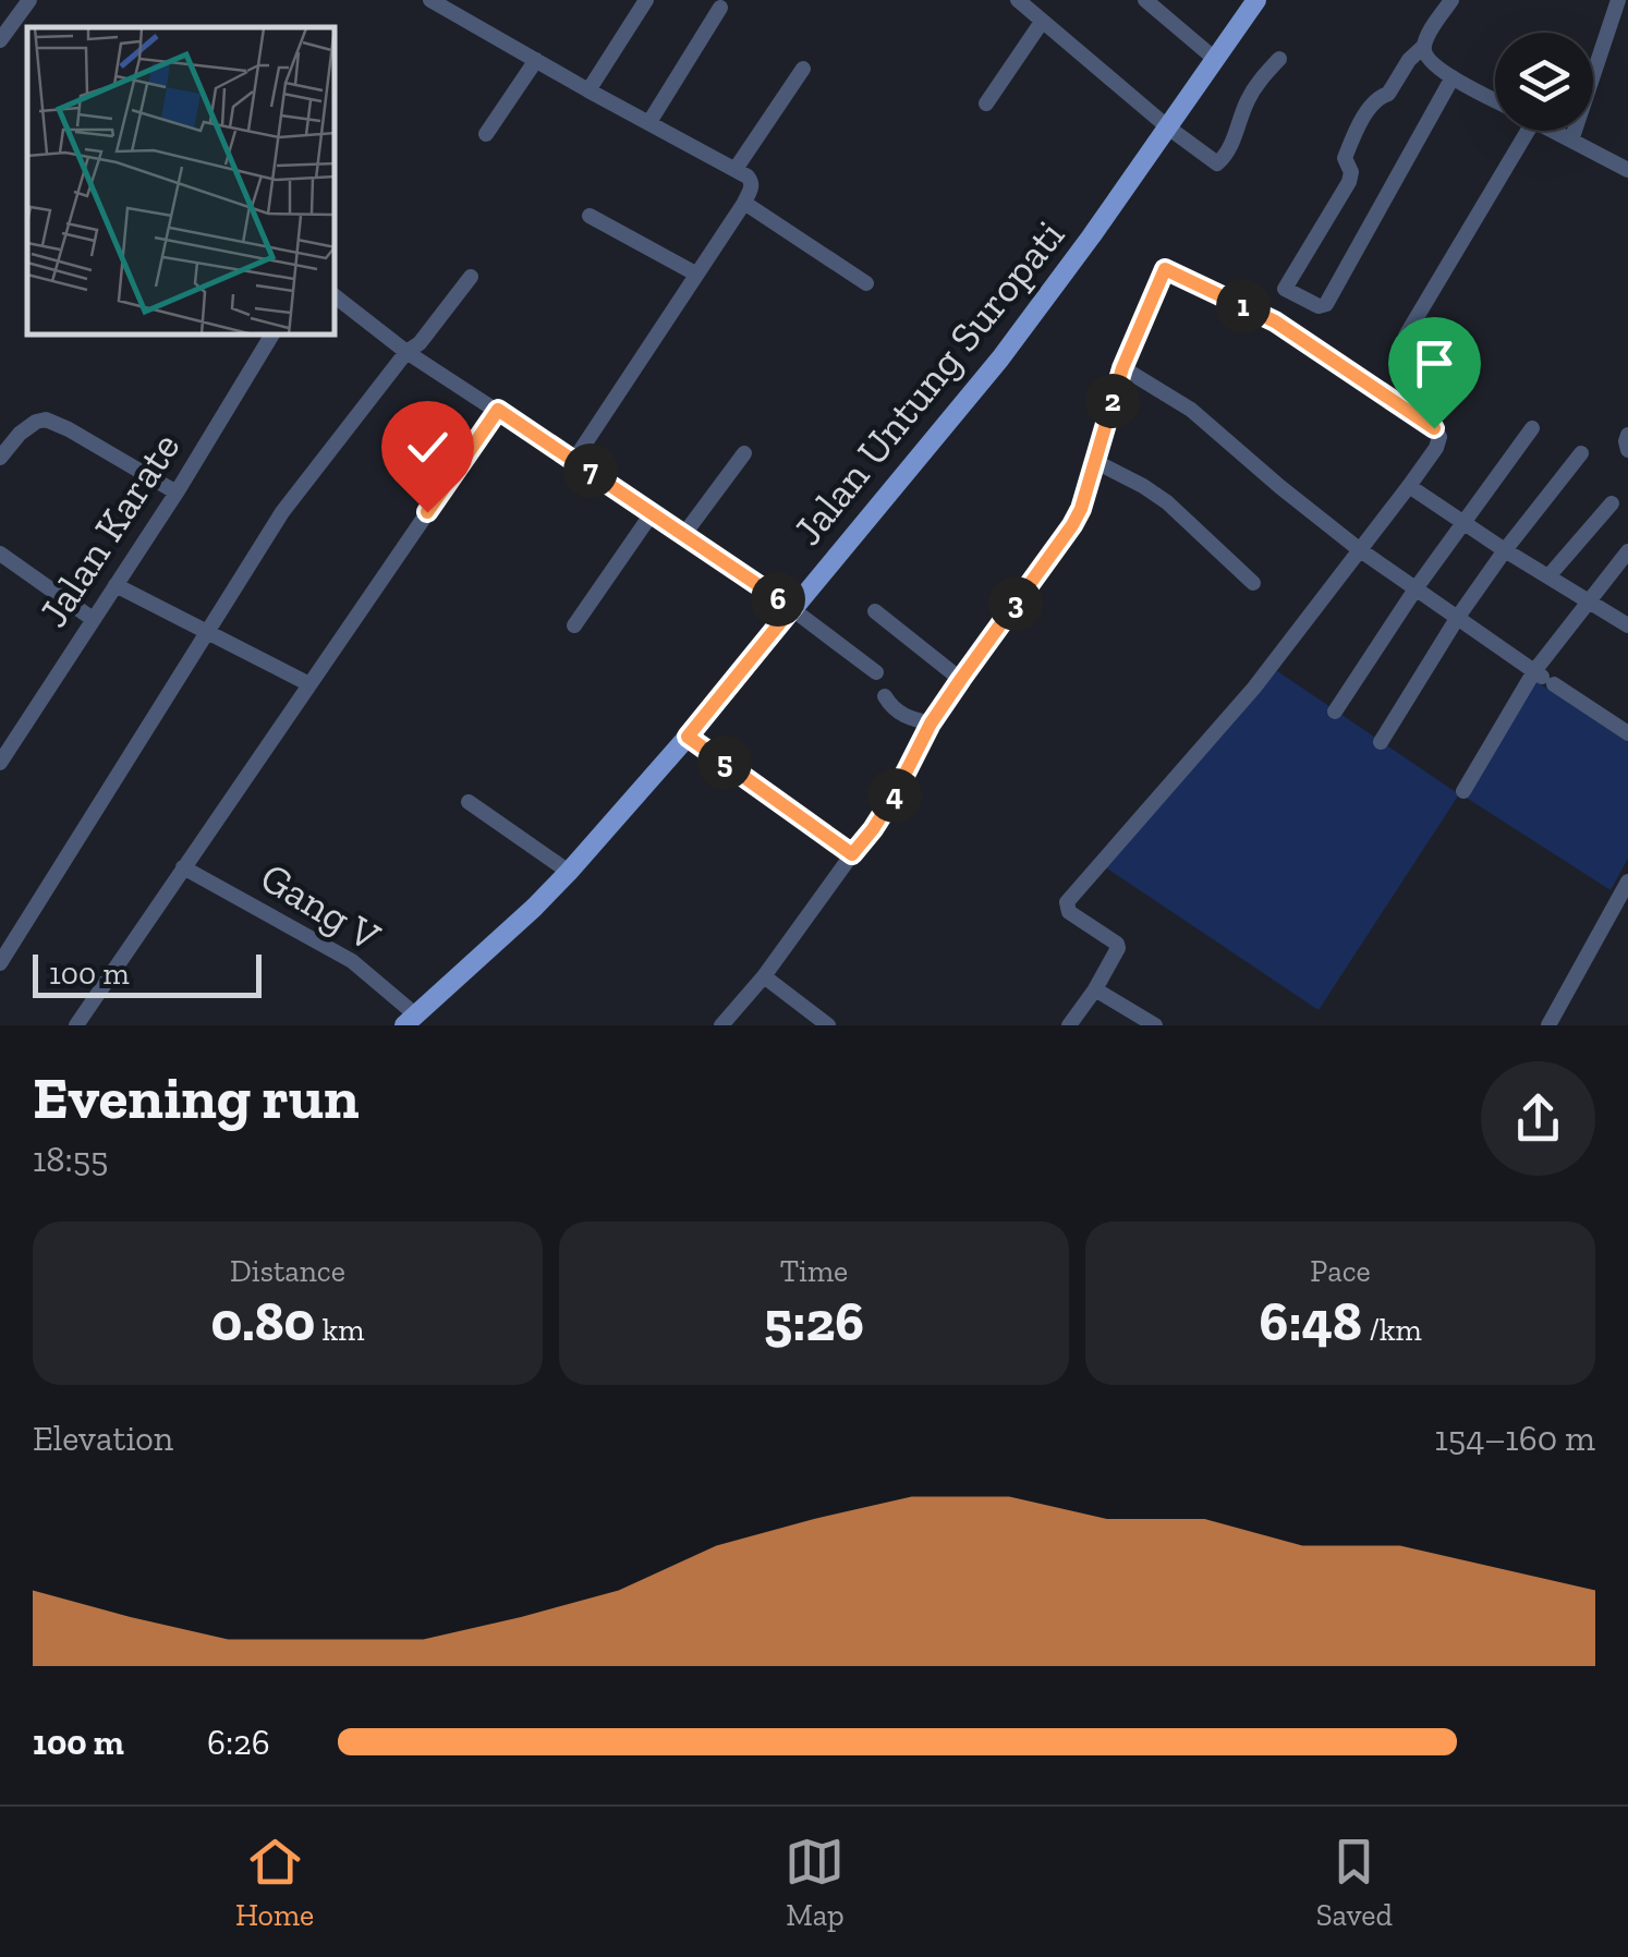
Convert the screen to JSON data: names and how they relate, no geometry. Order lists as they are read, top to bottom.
{
  "streets": {
    "main road": ["Jalan Untung Suropati"],
    "street": ["Jalan Karate", "Gang V"]
  },
  "crossings": [
    ["Jalan Untung Suropati", "Gang V"]
  ],
  "scale_bar": "100 m",
  "page": {
    "pins": [
      "1",
      "2",
      "7",
      "6",
      "3",
      "5",
      "4"
    ],
    "scale": "100 m",
    "heading": ["Evening run", "18:55"],
    "stats": [
      ["Distance", "0.80 km"],
      ["Time", "5:26"],
      ["Pace", "6:48 /km"]
    ],
    "chart": ["Elevation", "154–160 m"],
    "list": [
      {
        "name": "100 m",
        "note": "6:26"
      }
    ],
    "tabs": ["Home", "Map", "Saved"]
  }
}
